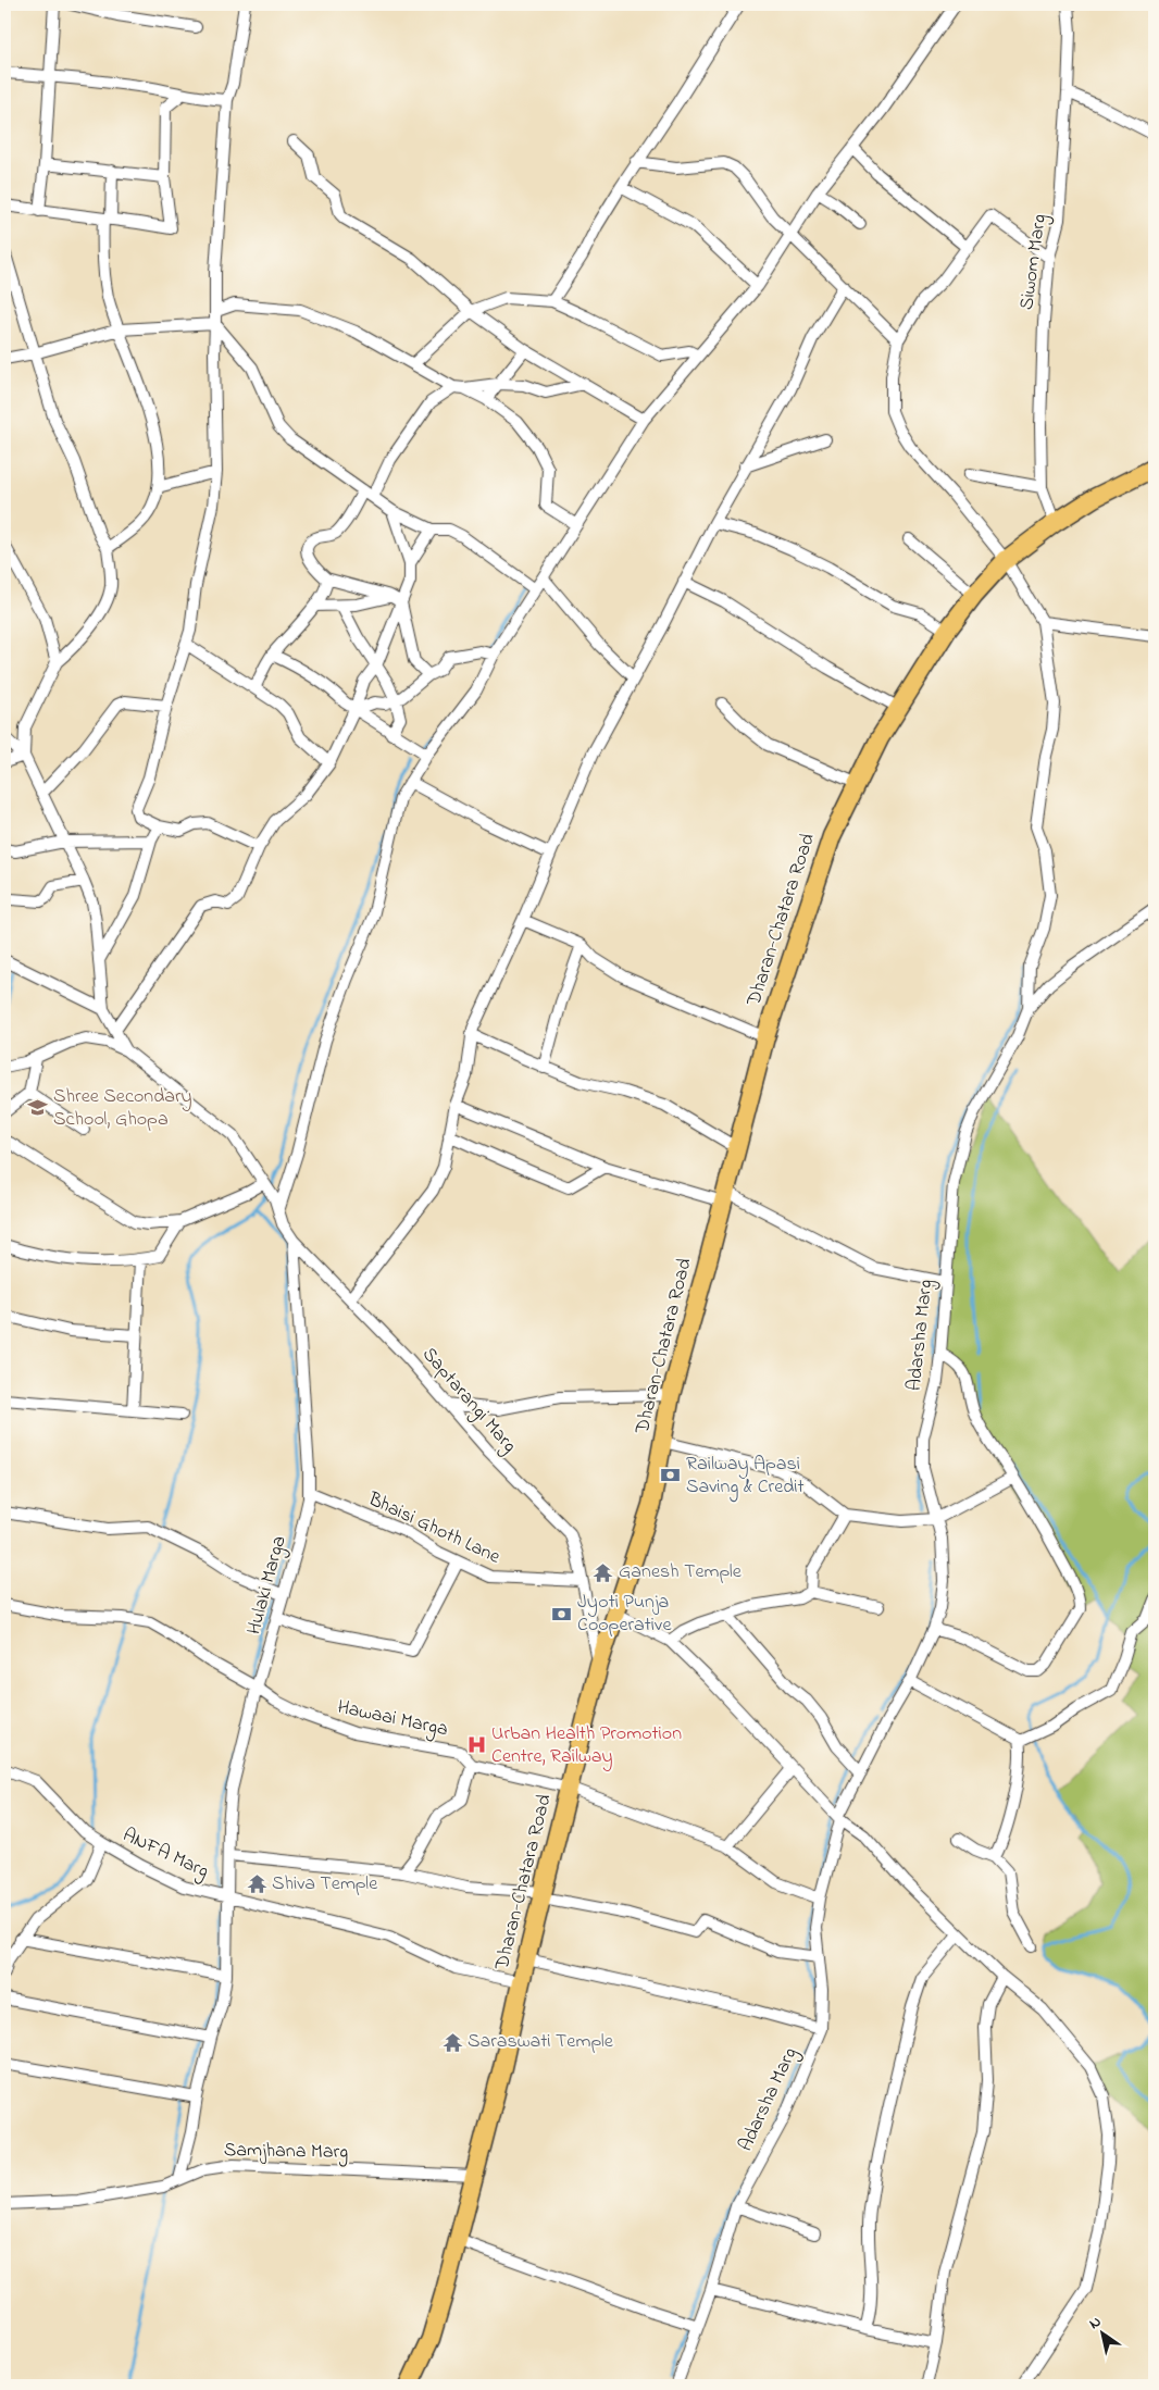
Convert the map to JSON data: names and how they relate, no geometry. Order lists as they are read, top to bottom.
{
  "streets": {
    "main road": ["Dharan-Chatara Road"],
    "street": [
      "Siwom Marg",
      "Adarsha Marg",
      "Saptarangi Marg",
      "Bhaisi Ghoth Lane",
      "Hulaki Marga",
      "Hawaai Marga",
      "ANFA Marg",
      "Samjhana Marg"
    ]
  },
  "crossings": [
    ["Siwom Marg", "Dharan-Chatara Road"],
    ["Dharan-Chatara Road", "Saptarangi Marg"],
    ["Dharan-Chatara Road", "Hawaai Marga"],
    ["Dharan-Chatara Road", "ANFA Marg"],
    ["Dharan-Chatara Road", "Samjhana Marg"],
    ["Adarsha Marg", "Hawaai Marga"],
    ["Saptarangi Marg", "Bhaisi Ghoth Lane"],
    ["Saptarangi Marg", "Hulaki Marga"],
    ["Bhaisi Ghoth Lane", "Hulaki Marga"],
    ["Hulaki Marga", "Hawaai Marga"],
    ["Hulaki Marga", "ANFA Marg"],
    ["Hulaki Marga", "Samjhana Marg"]
  ],
  "places": {
    "school or university": ["Shree Secondary School, Ghopa"],
    "bank": ["Railway Apasi Saving & Credit", "Jyoti Punja Cooperative"],
    "temple": ["Ganesh Temple", "Shiva Temple", "Saraswati Temple"],
    "hospital": ["Urban Health Promotion Centre, Railway"]
  },
  "north": "top left"
}
